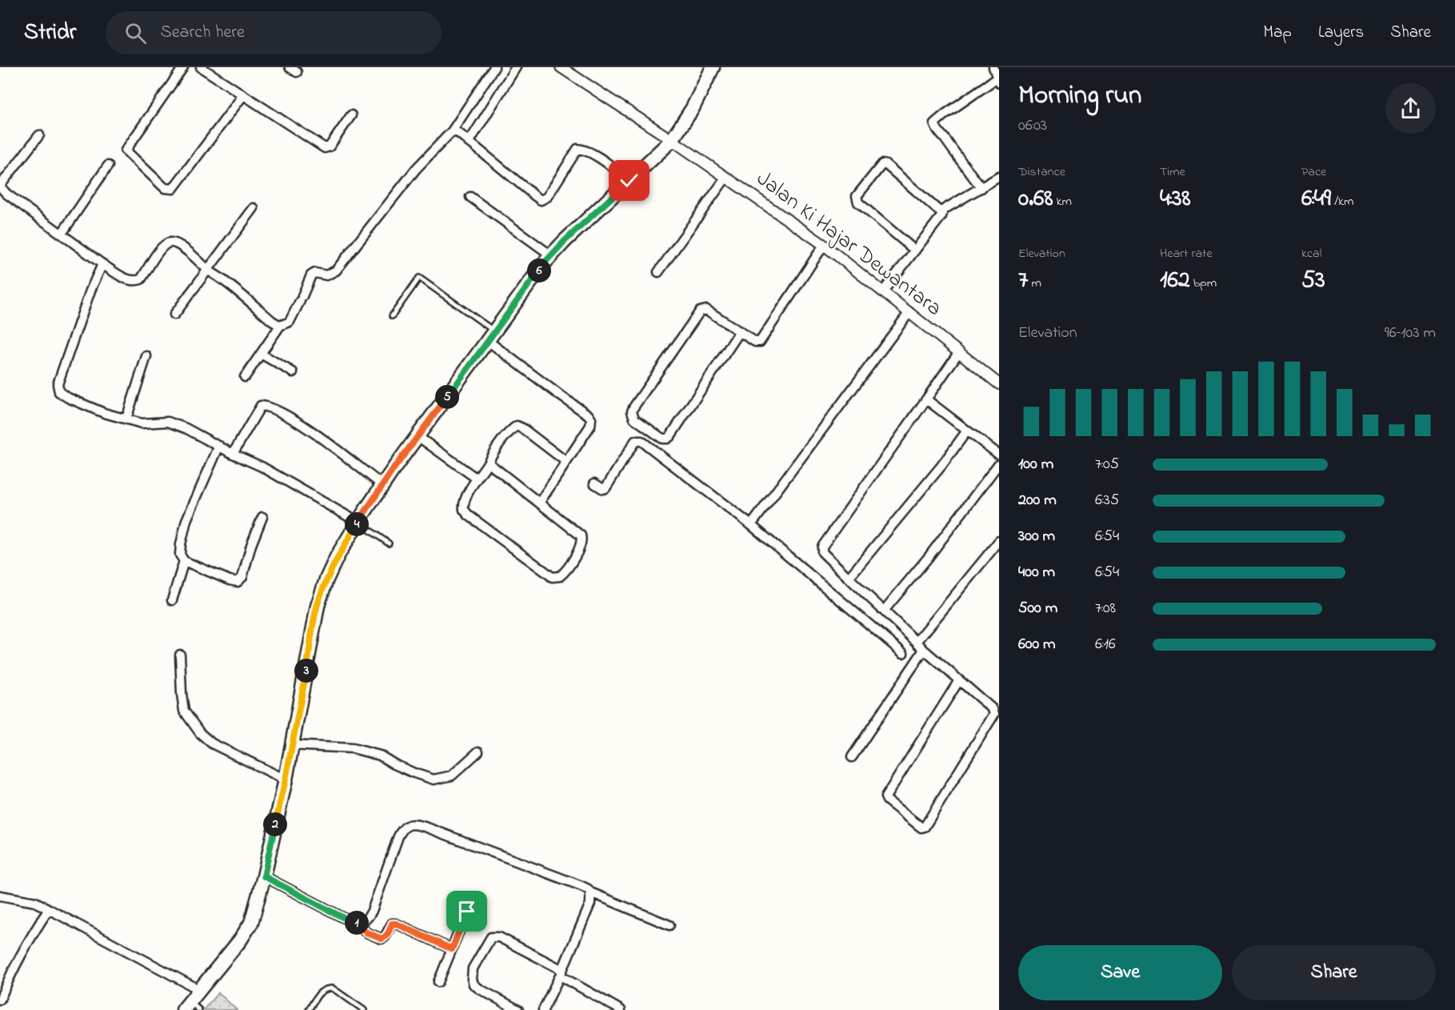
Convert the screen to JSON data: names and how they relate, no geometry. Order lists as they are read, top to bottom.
{
  "streets": {
    "street": ["Jalan Ki Hajar Dewantara"]
  },
  "page": {
    "header": "Stridr",
    "search": "Search here",
    "nav": ["Map", "Layers", "Share"],
    "heading": ["Morning run", "06:03"],
    "stats": [
      ["Distance", "0.68 km"],
      ["Time", "4:38"],
      ["Pace", "6:49 /km"],
      ["Elevation", "7 m"],
      ["Heart rate", "162 bpm"],
      ["kcal", "53"]
    ],
    "pins": [
      "6",
      "5",
      "4",
      "3",
      "2",
      "1"
    ],
    "chart": ["Elevation", "96–103 m"],
    "list": [
      {
        "name": "100 m",
        "note": "7:05"
      },
      {
        "name": "200 m",
        "note": "6:35"
      },
      {
        "name": "300 m",
        "note": "6:54"
      },
      {
        "name": "400 m",
        "note": "6:54"
      },
      {
        "name": "500 m",
        "note": "7:08"
      },
      {
        "name": "600 m",
        "note": "6:16"
      }
    ],
    "buttons": ["Save", "Share"]
  }
}
